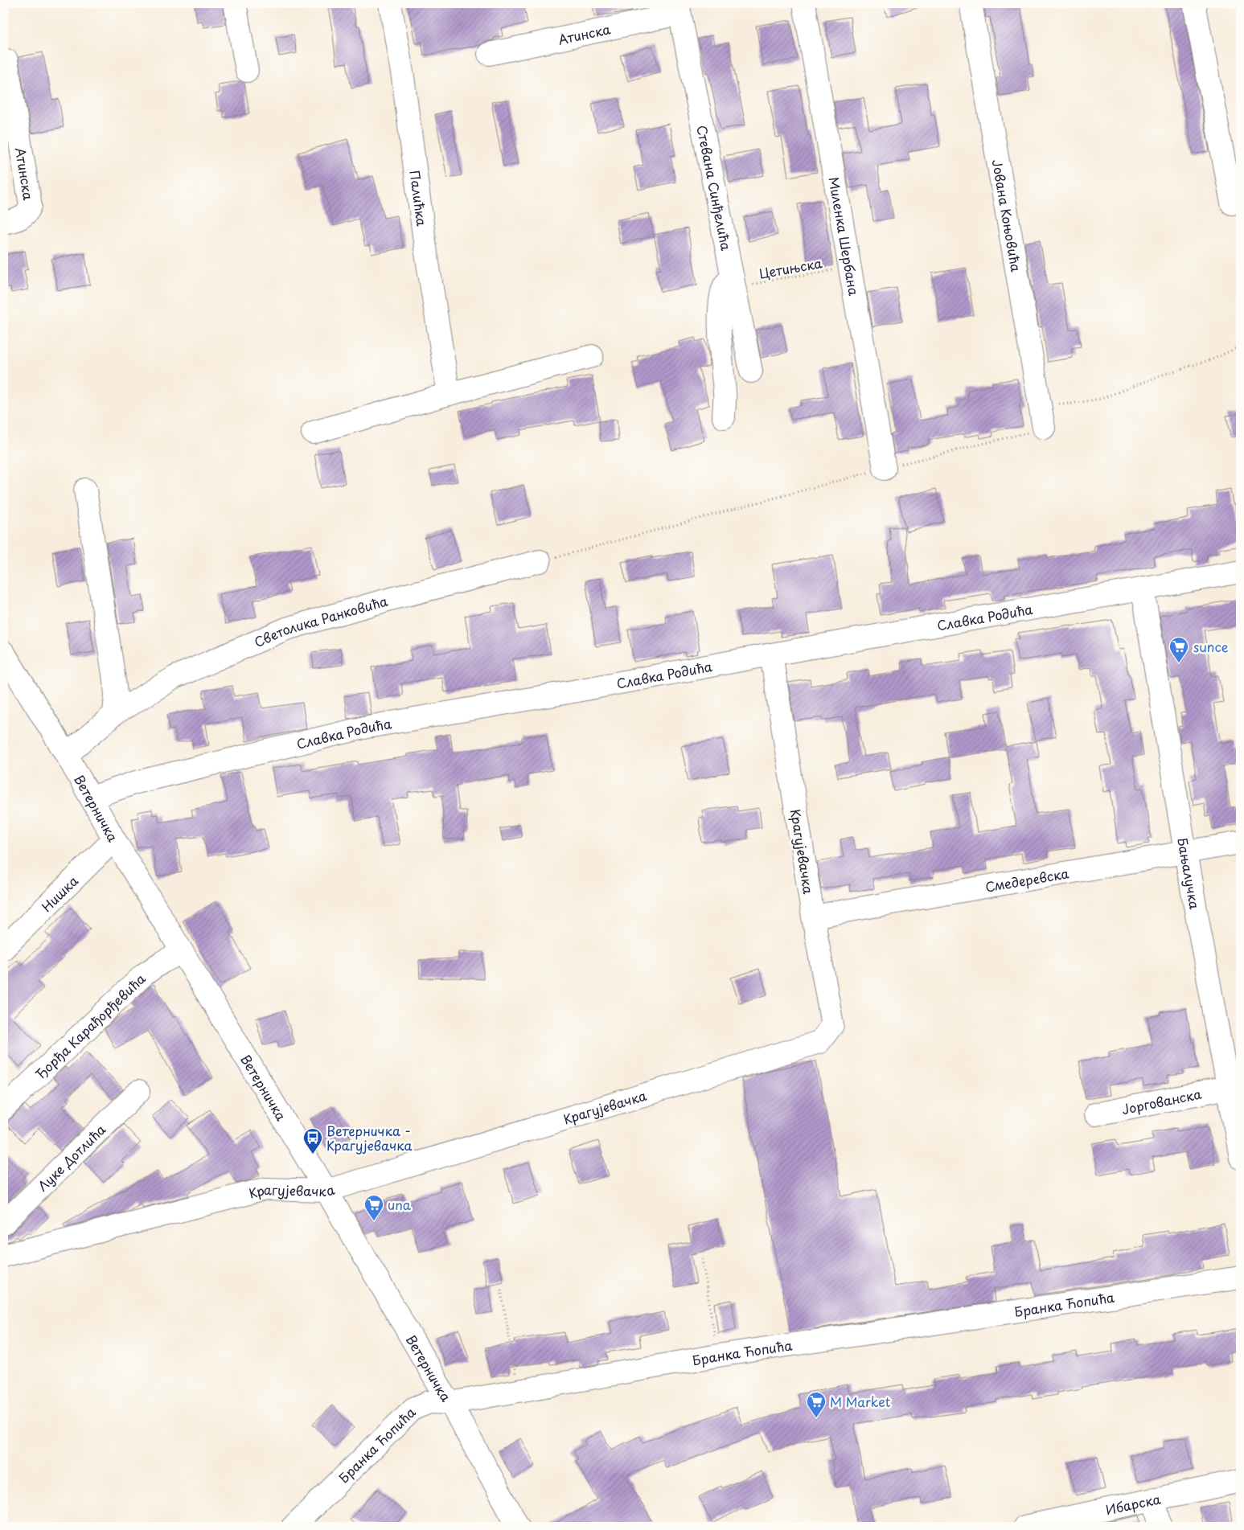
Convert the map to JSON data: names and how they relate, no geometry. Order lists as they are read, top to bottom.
{
  "streets": {
    "street": [
      "Атинска",
      "Стевана Синђелића",
      "Палићка",
      "Јована Коњовића",
      "Миленка Шербана",
      "Славка Родића",
      "Светолика Ранковића",
      "Ветерничка",
      "Крагујевачка",
      "Бањалучка",
      "Смедеревска",
      "Нишка",
      "Ђорђа Карађорђевића",
      "Јоргованска",
      "Луке Дотлића",
      "Бранка Ћопића",
      "Ибарска"
    ],
    "path": ["Цетињска"]
  },
  "crossings": [
    ["Атинска", "Стевана Синђелића"],
    ["Стевана Синђелића", "Цетињска"],
    ["Миленка Шербана", "Цетињска"],
    ["Славка Родића", "Ветерничка"],
    ["Славка Родића", "Крагујевачка"],
    ["Славка Родића", "Бањалучка"],
    ["Светолика Ранковића", "Ветерничка"],
    ["Ветерничка", "Крагујевачка"],
    ["Ветерничка", "Нишка"],
    ["Ветерничка", "Ђорђа Карађорђевића"],
    ["Ветерничка", "Бранка Ћопића"],
    ["Крагујевачка", "Смедеревска"],
    ["Бањалучка", "Смедеревска"],
    ["Бањалучка", "Јоргованска"]
  ],
  "places": {
    "supermarket": ["sunce", "una", "M Market"],
    "bus stop": ["Ветерничка - Крагујевачка"]
  }
}
